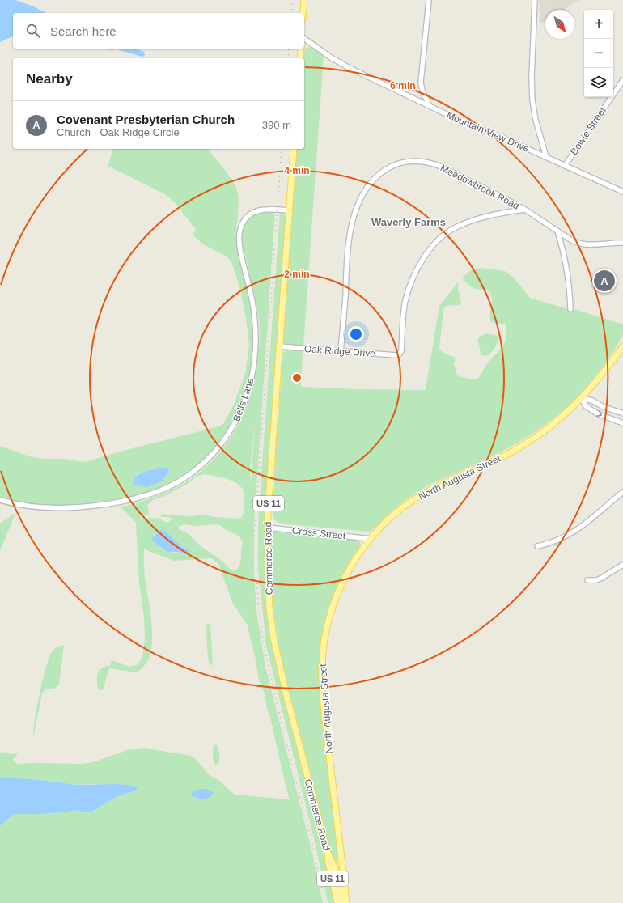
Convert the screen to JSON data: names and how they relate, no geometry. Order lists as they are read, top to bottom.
{
  "streets": {
    "main road": ["North Augusta Street", "US 11", "Commerce Road"],
    "street": [
      "Bowie Street",
      "Mountain View Drive",
      "Meadowbrook Road",
      "Oak Ridge Drive",
      "Bells Lane",
      "Cross Street"
    ]
  },
  "crossings": [
    ["Bowie Street", "Mountain View Drive"],
    ["Meadowbrook Road", "Oak Ridge Drive"],
    ["Oak Ridge Drive", "Commerce Road"],
    ["Bells Lane", "Commerce Road"],
    ["North Augusta Street", "Cross Street"],
    ["North Augusta Street", "Commerce Road"],
    ["US 11", "Commerce Road"],
    ["Cross Street", "Commerce Road"]
  ],
  "districts": ["Waverly Farms"],
  "north": "bottom right",
  "page": {
    "map_buttons": ["+", "−"],
    "search": "Search here",
    "heading": "Nearby",
    "list": [
      {
        "mark": "A",
        "name": "Covenant Presbyterian Church",
        "note": "Church · Oak Ridge Circle",
        "value": "390 m"
      }
    ],
    "pins": "A"
  },
  "rings": ["6 min", "4 min", "2 min"]
}
